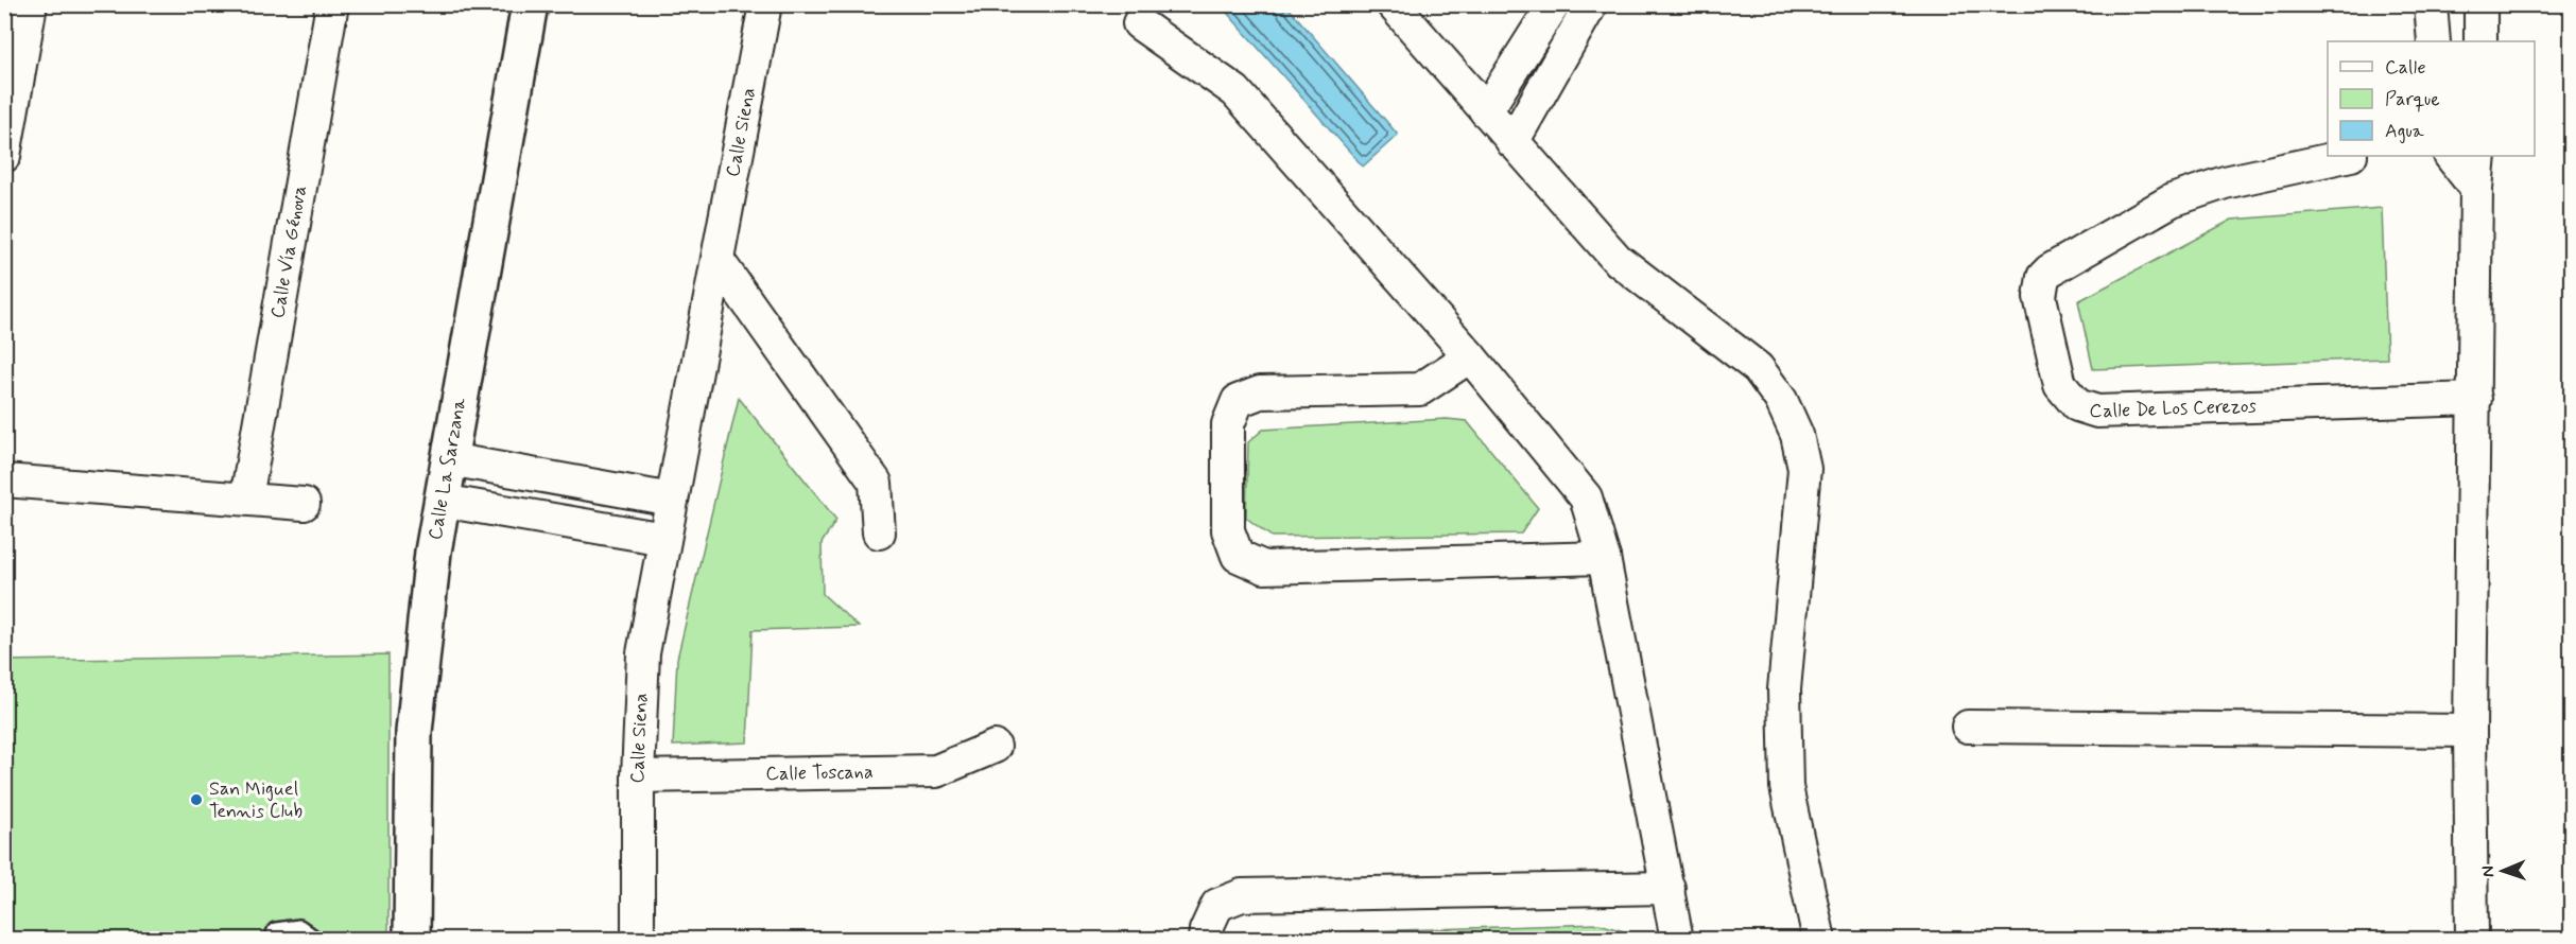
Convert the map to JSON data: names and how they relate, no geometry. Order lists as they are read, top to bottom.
{
  "streets": {
    "street": [
      "Calle Siena",
      "Calle Vía Génova",
      "Calle De Los Cerezos",
      "Calle La Sarzana",
      "Calle Toscana"
    ]
  },
  "crossings": [
    ["Calle Siena", "Calle Toscana"]
  ],
  "places": ["San Miguel Tennis Club"],
  "legend": ["Calle", "Parque", "Agua"],
  "north": "left"
}
